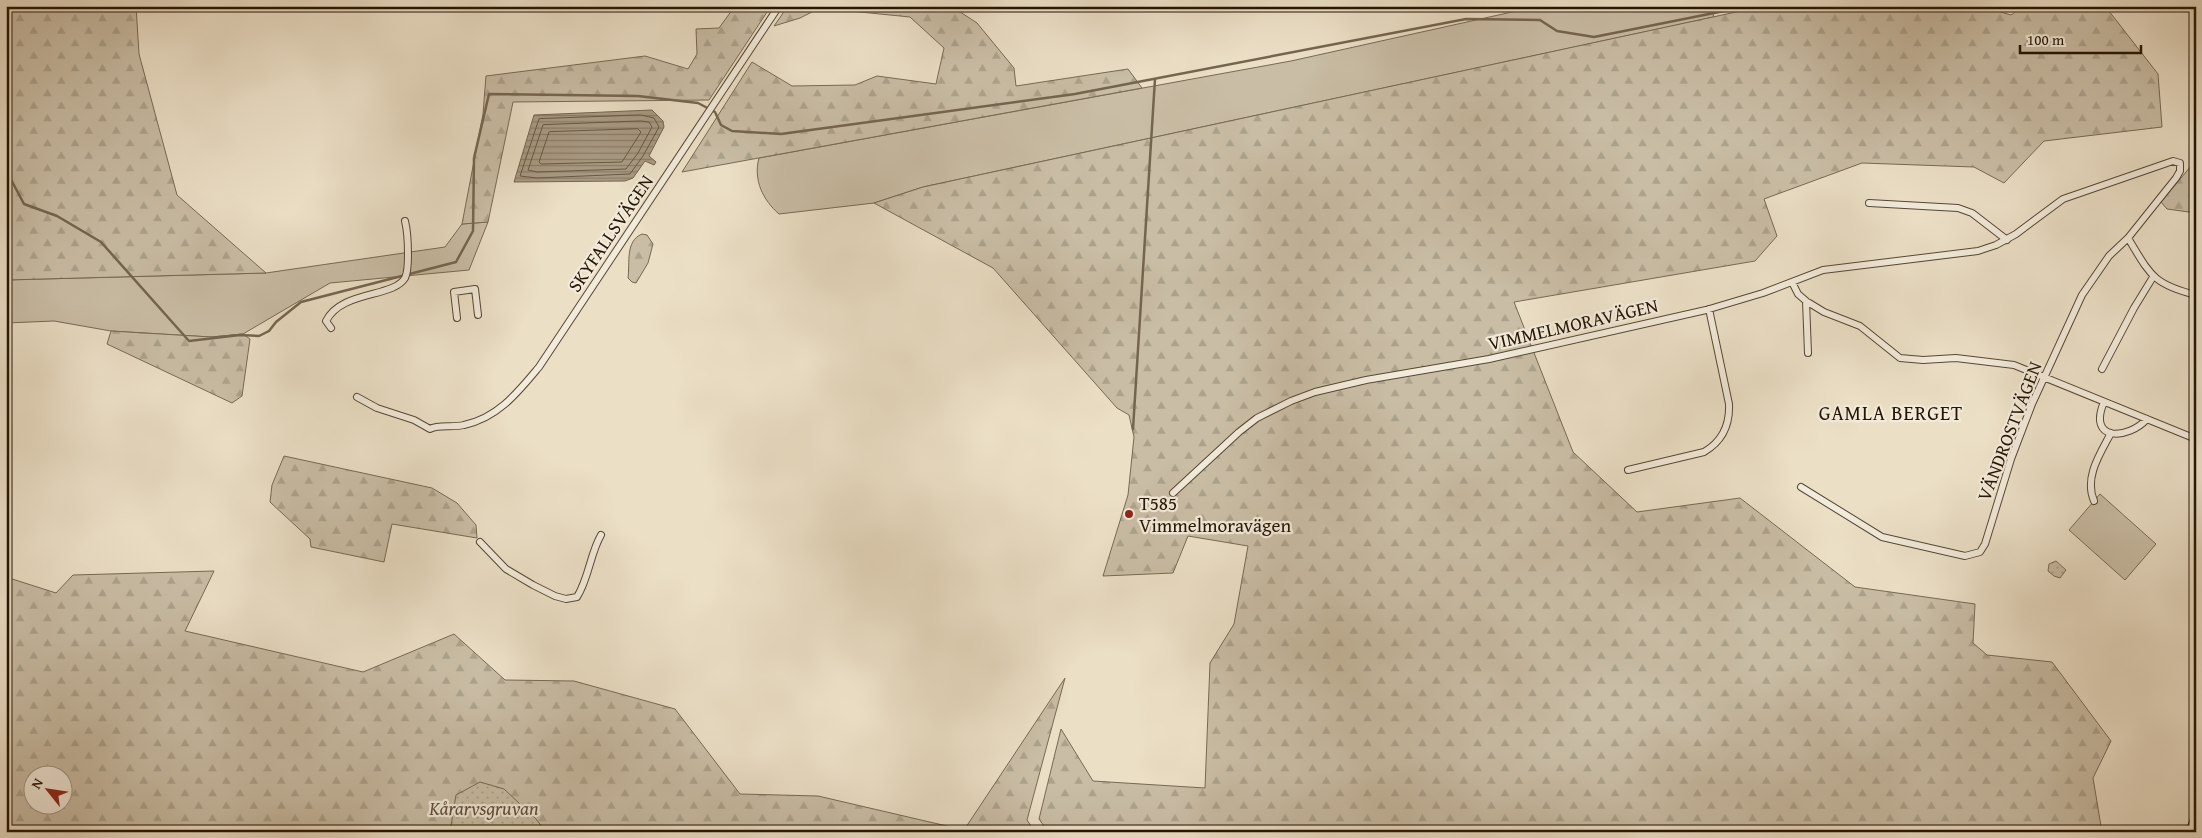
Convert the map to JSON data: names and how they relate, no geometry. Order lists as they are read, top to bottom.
{
  "streets": {
    "street": ["SKYFALLSVÄGEN", "VIMMELMORAVÄGEN", "VÄNDROSTVÄGEN"]
  },
  "crossings": [
    ["VIMMELMORAVÄGEN", "VÄNDROSTVÄGEN"]
  ],
  "districts": ["GAMLA BERGET"],
  "parks": ["Kårarvsgruvan"],
  "places": ["T585 Vimmelmoravägen"],
  "scale_bar": "100 m",
  "north": "top left"
}
